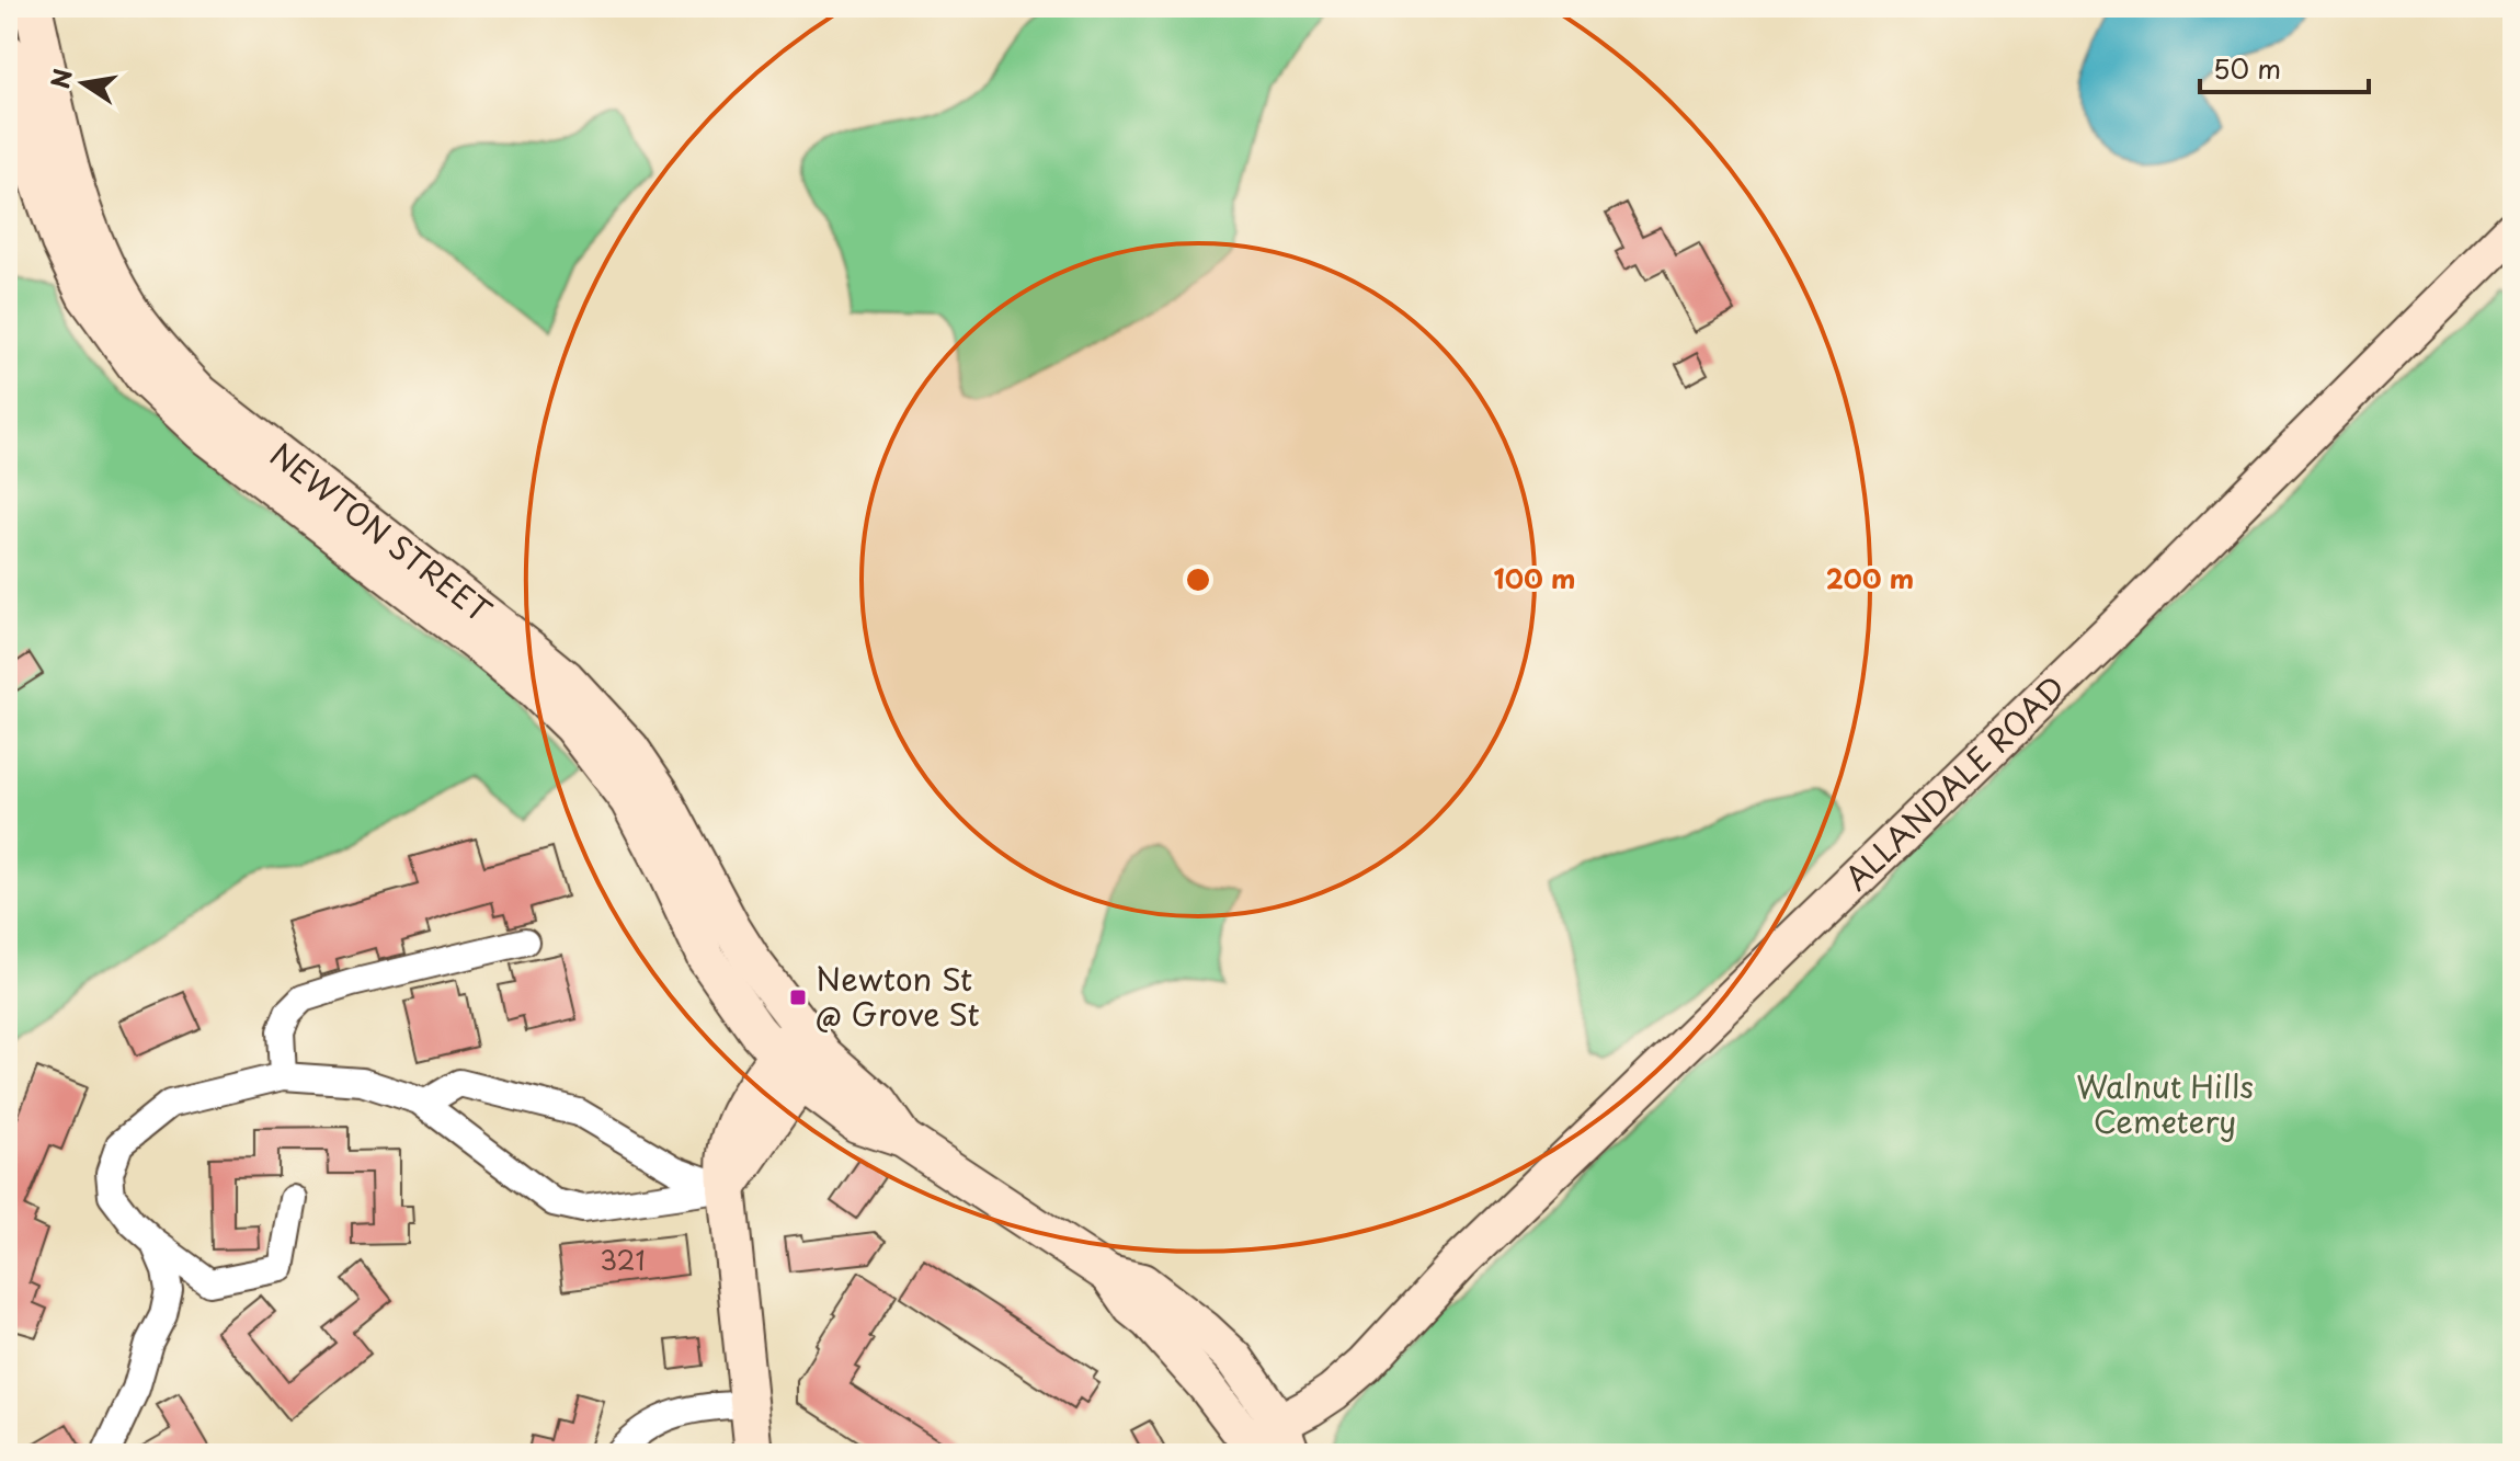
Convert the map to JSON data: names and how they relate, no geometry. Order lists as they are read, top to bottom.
{
  "streets": {
    "main road": ["NEWTON STREET", "ALLANDALE ROAD"]
  },
  "parks": ["Walnut Hills Cemetery"],
  "places": {
    "transit": ["Newton St @ Grove St"]
  },
  "house_numbers": ["321"],
  "scale_bar": "50 m",
  "north": "left",
  "rings": ["100 m", "200 m"]
}
